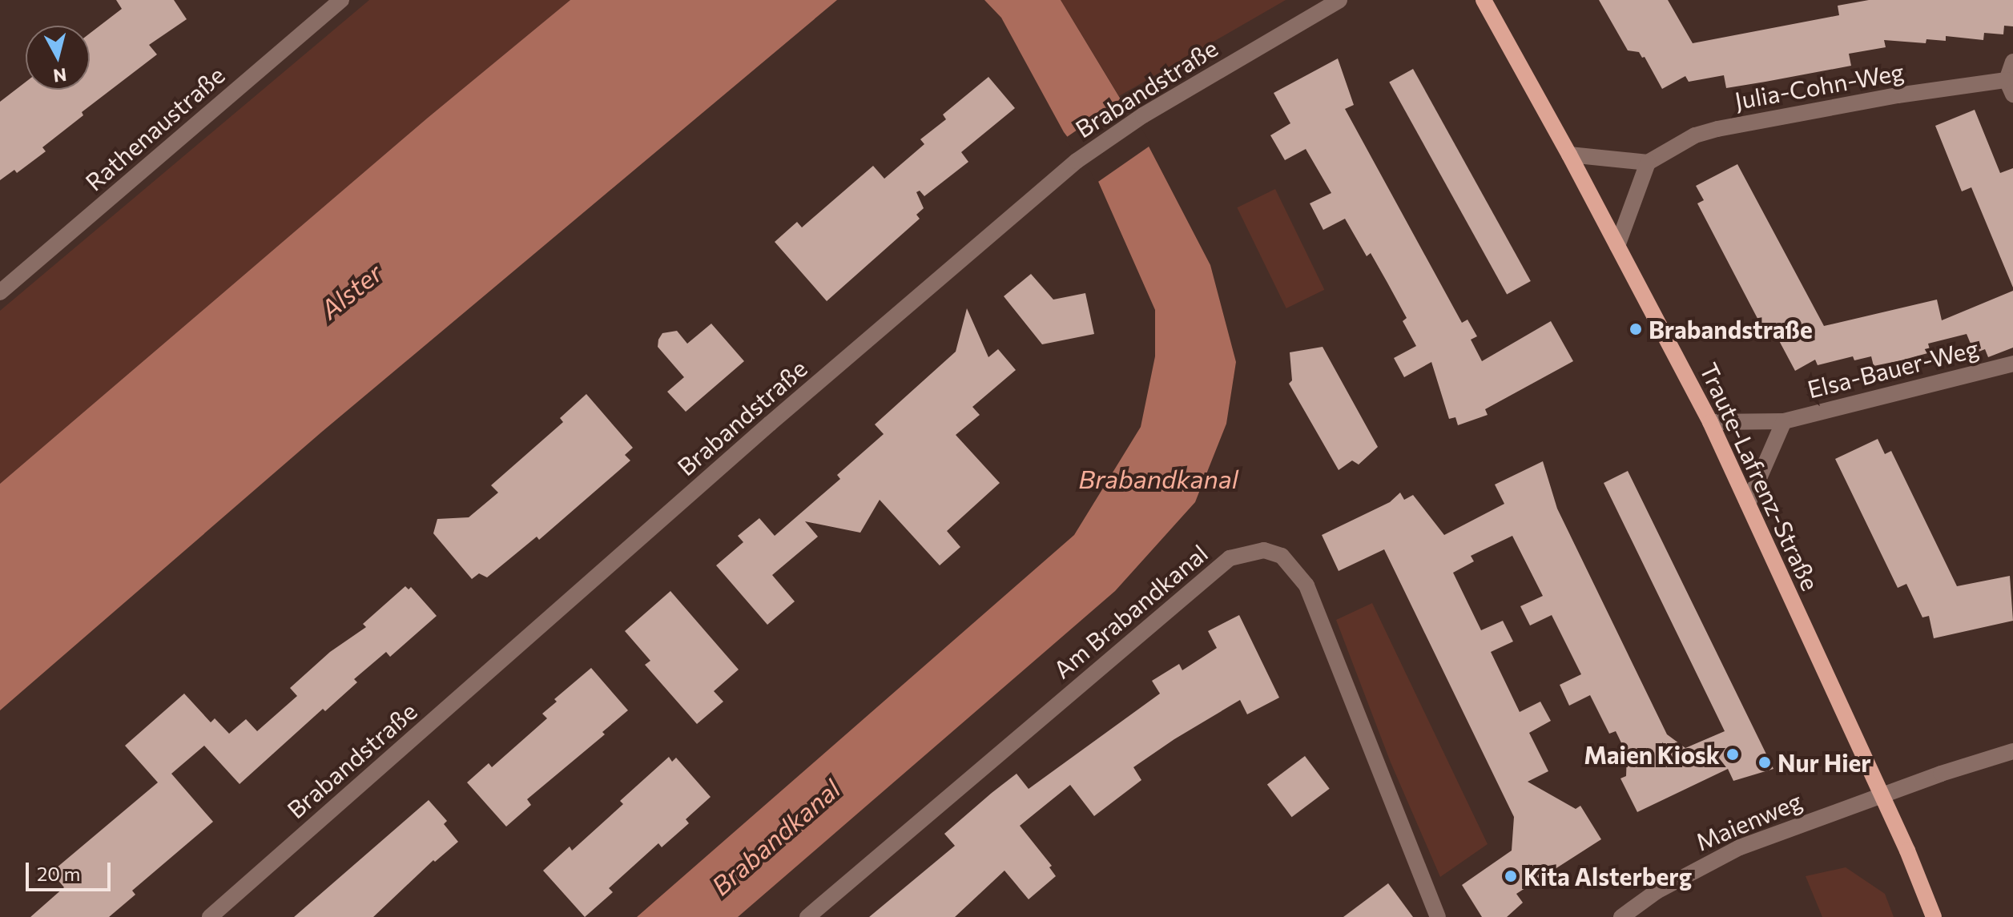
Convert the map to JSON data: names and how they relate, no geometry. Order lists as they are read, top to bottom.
{
  "streets": {
    "main road": ["Traute-Lafrenz-Straße"],
    "street": [
      "Julia-Cohn-Weg",
      "Brabandstraße",
      "Rathenaustraße",
      "Elsa-Bauer-Weg",
      "Am Brabandkanal",
      "Maienweg"
    ]
  },
  "crossings": [
    ["Elsa-Bauer-Weg", "Traute-Lafrenz-Straße"],
    ["Traute-Lafrenz-Straße", "Maienweg"]
  ],
  "water": ["Alster", "Brabandkanal"],
  "places": [
    "Brabandstraße",
    "Maien Kiosk",
    "Nur Hier",
    "Kita Alsterberg"
  ],
  "scale_bar": "20 m",
  "north": "bottom"
}
